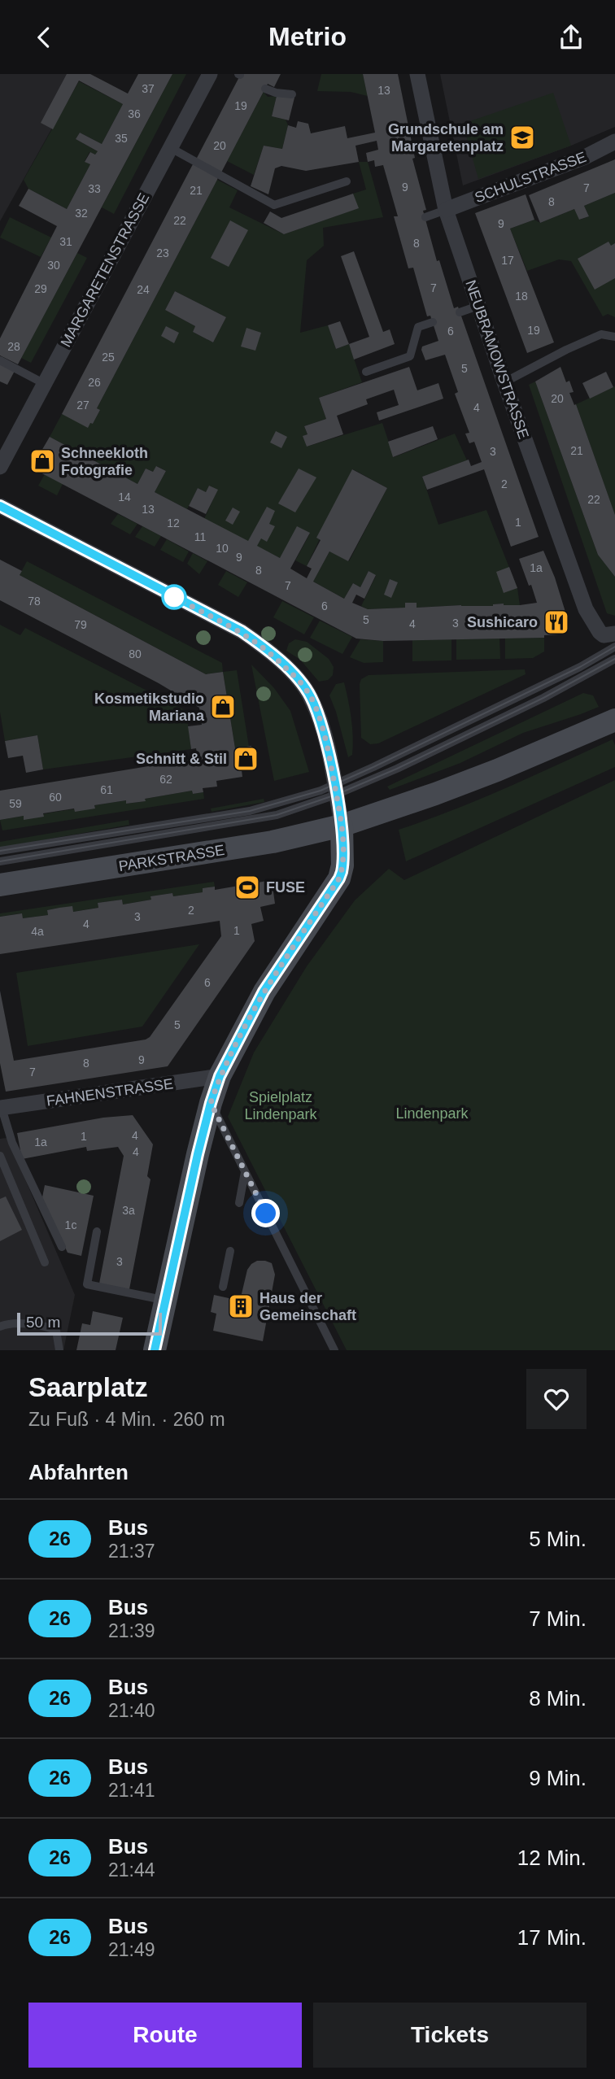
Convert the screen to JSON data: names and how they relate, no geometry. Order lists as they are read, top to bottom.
{
  "streets": {
    "main road": ["PARKSTRASSE"],
    "street": [
      "SCHULSTRASSE",
      "MARGARETENSTRASSE",
      "NEUBRAMOWSTRASSE",
      "FAHNENSTRASSE"
    ]
  },
  "crossings": [
    ["SCHULSTRASSE", "NEUBRAMOWSTRASSE"]
  ],
  "parks": ["Spielplatz Lindenpark", "Lindenpark"],
  "places": {
    "school or university": ["Grundschule am Margaretenplatz"],
    "shop": ["Schneekloth Fotografie", "Kosmetikstudio Mariana", "Schnitt & Stil"],
    "restaurant": ["Sushicaro"],
    "sports": ["FUSE"],
    "building": ["Haus der Gemeinschaft"]
  },
  "lines": ["bus line 26"],
  "house_numbers": [
    "37",
    "13",
    "19",
    "36",
    "35",
    "20",
    "9",
    "7",
    "33",
    "21",
    "8",
    "32",
    "22",
    "9",
    "31",
    "8",
    "23",
    "17",
    "30",
    "7",
    "29",
    "24",
    "18",
    "19",
    "6",
    "28",
    "25",
    "5",
    "26",
    "20",
    "27",
    "4",
    "21",
    "3",
    "2",
    "14",
    "22",
    "13",
    "1",
    "12",
    "11",
    "10",
    "9",
    "1a",
    "8",
    "7",
    "78",
    "6",
    "5",
    "3",
    "4",
    "79",
    "80",
    "62",
    "61",
    "60",
    "59",
    "2",
    "3",
    "4",
    "1",
    "4a",
    "6",
    "5",
    "9",
    "8",
    "7",
    "4",
    "1",
    "1a",
    "4",
    "3a",
    "1c",
    "3"
  ],
  "scale_bar": "50 m",
  "page": {
    "header": "Metrio",
    "scale": "50 m",
    "heading": [
      ["Saarplatz", "Zu Fuß · 4 Min. · 260 m"],
      "Abfahrten"
    ],
    "list": [
      {
        "mark": "26",
        "name": "Bus",
        "note": "21:37",
        "value": "5 Min."
      },
      {
        "mark": "26",
        "name": "Bus",
        "note": "21:39",
        "value": "7 Min."
      },
      {
        "mark": "26",
        "name": "Bus",
        "note": "21:40",
        "value": "8 Min."
      },
      {
        "mark": "26",
        "name": "Bus",
        "note": "21:41",
        "value": "9 Min."
      },
      {
        "mark": "26",
        "name": "Bus",
        "note": "21:44",
        "value": "12 Min."
      },
      {
        "mark": "26",
        "name": "Bus",
        "note": "21:49",
        "value": "17 Min."
      }
    ],
    "buttons": ["Route", "Tickets"]
  }
}
